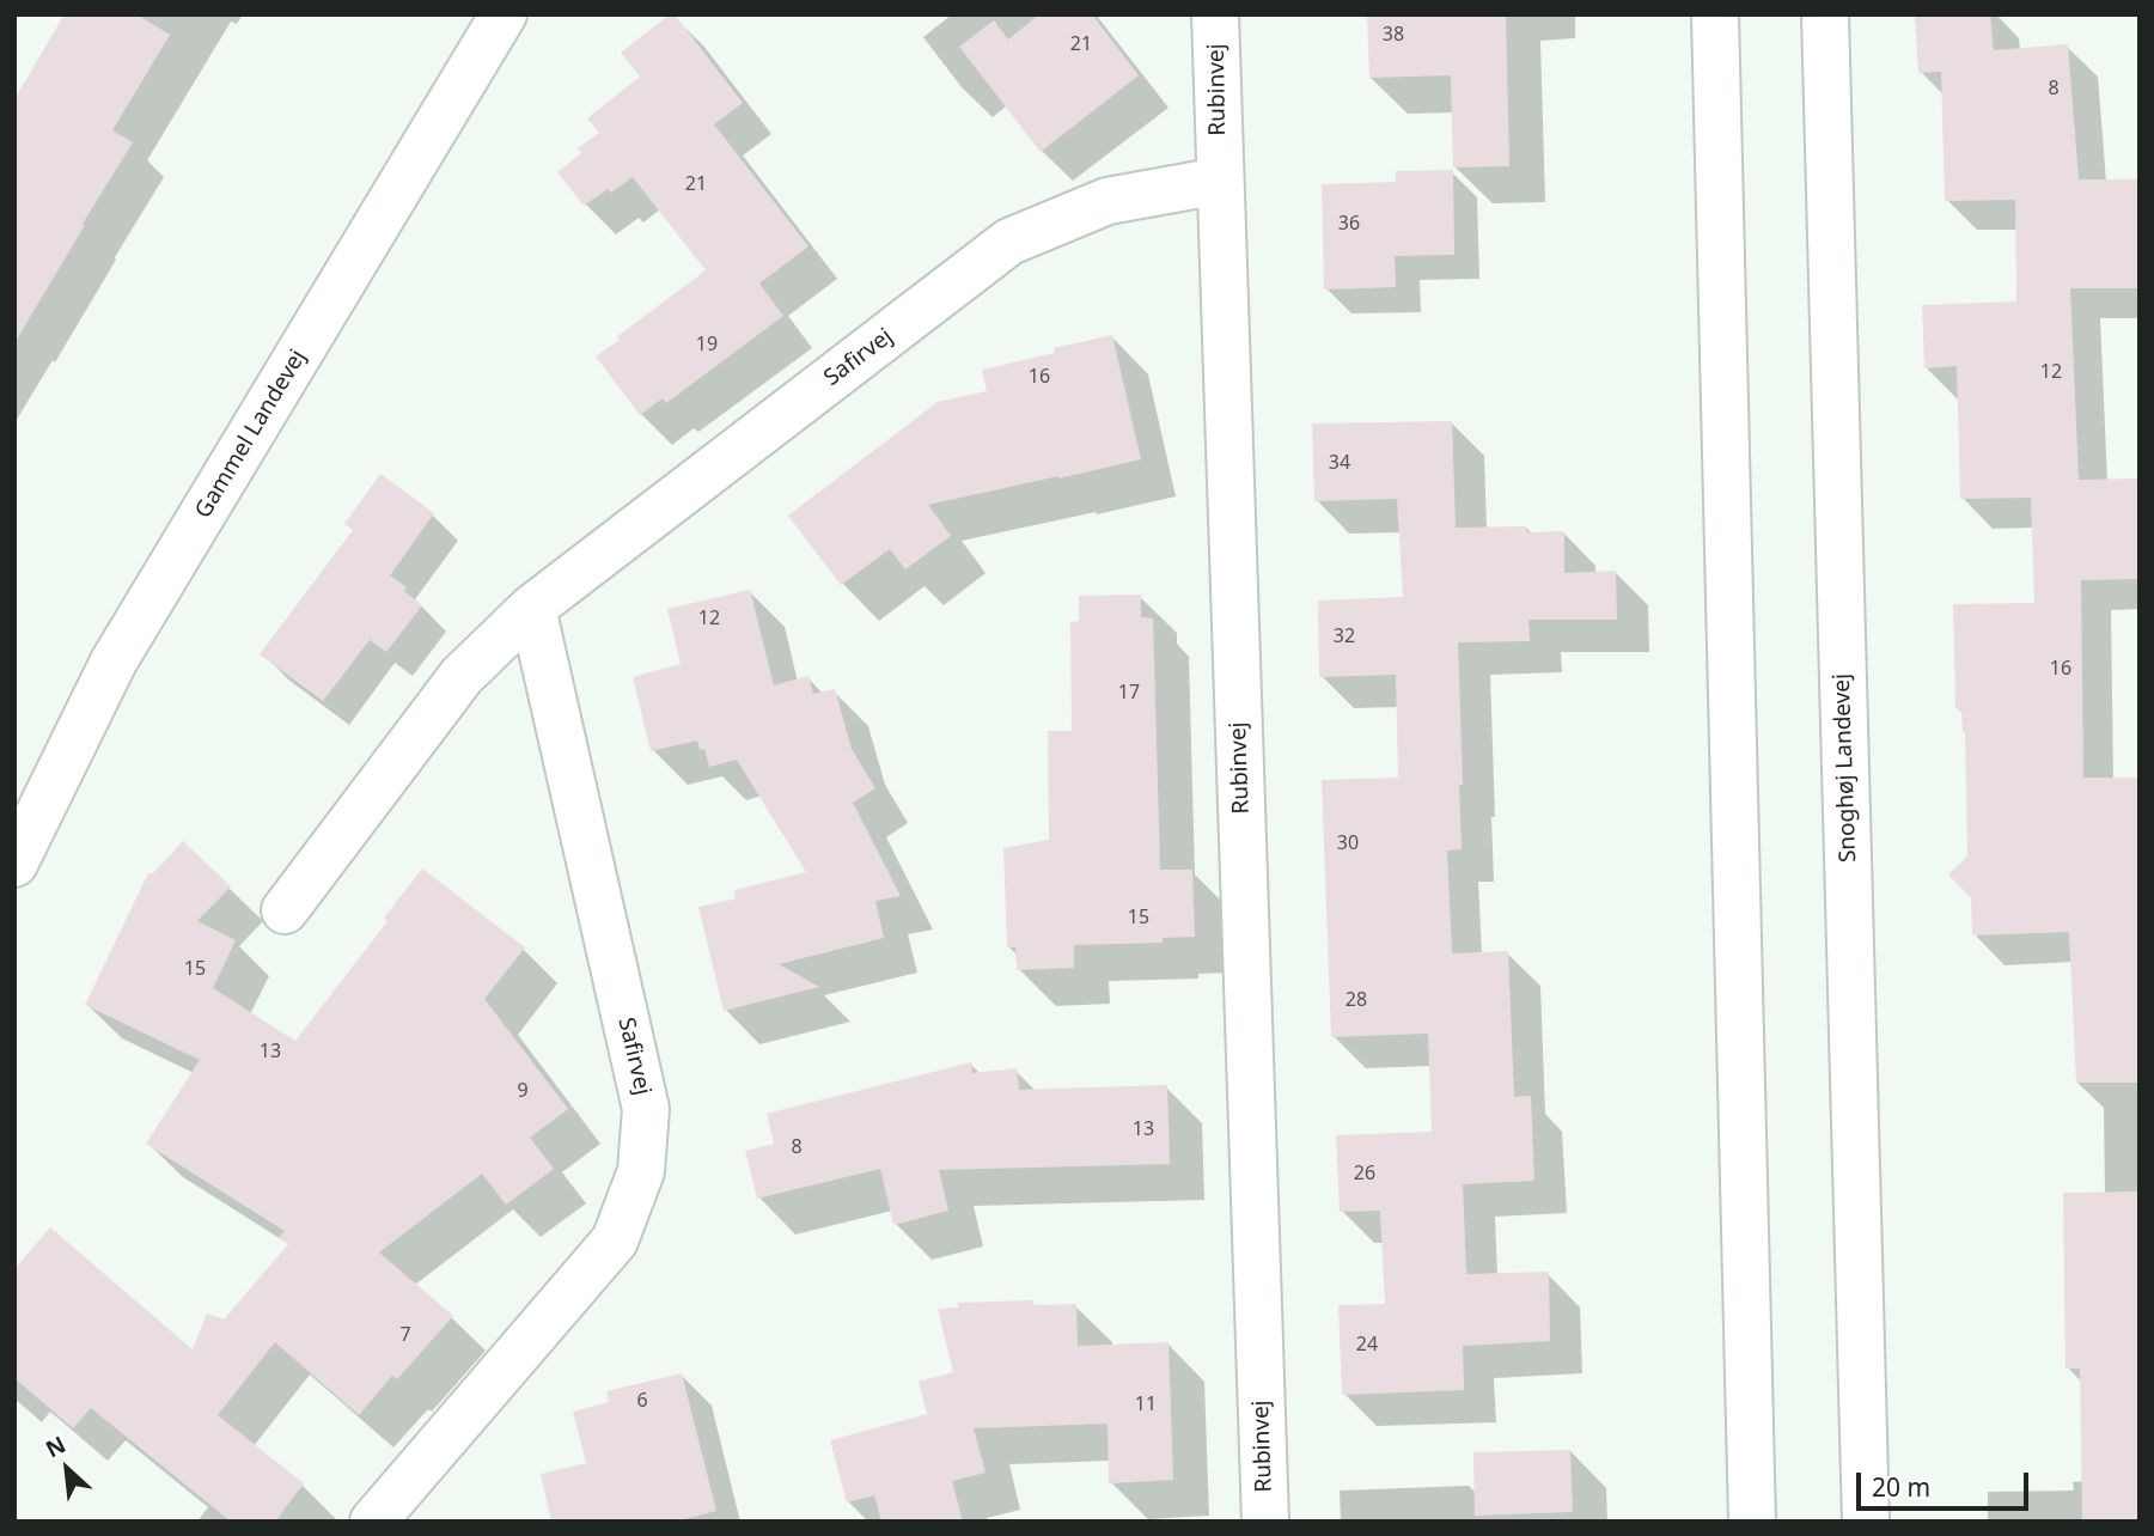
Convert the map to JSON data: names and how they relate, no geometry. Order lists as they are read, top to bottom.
{
  "streets": {
    "street": [
      "Rubinvej",
      "Safirvej",
      "Gammel Landevej",
      "Snoghøj Landevej"
    ]
  },
  "crossings": [
    ["Rubinvej", "Safirvej"]
  ],
  "house_numbers": [
    "38",
    "21",
    "8",
    "21",
    "36",
    "19",
    "12",
    "16",
    "34",
    "12",
    "32",
    "16",
    "17",
    "30",
    "15",
    "15",
    "28",
    "13",
    "9",
    "13",
    "8",
    "26",
    "7",
    "24",
    "6",
    "11"
  ],
  "scale_bar": "20 m",
  "north": "top left"
}
